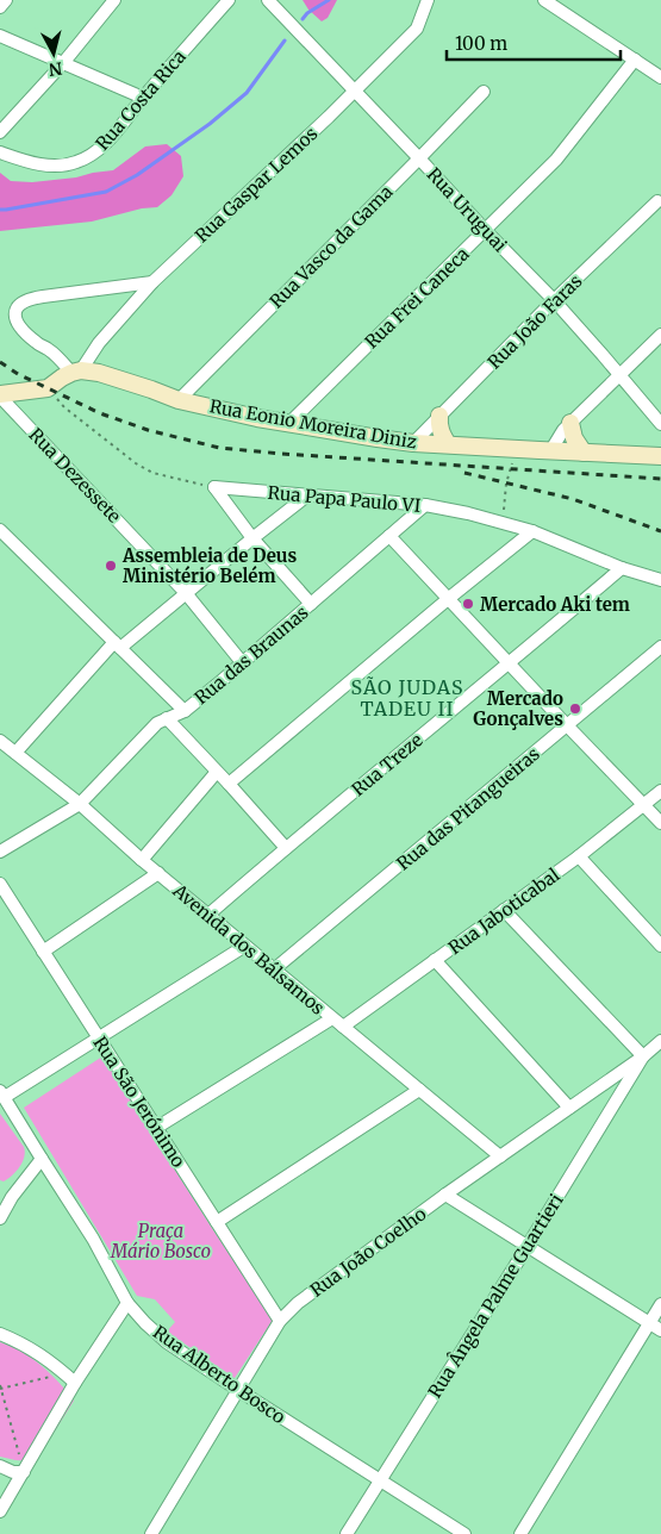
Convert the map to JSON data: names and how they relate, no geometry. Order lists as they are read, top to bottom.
{
  "streets": {
    "main road": ["Rua Eonio Moreira Diniz"],
    "street": [
      "Rua Costa Rica",
      "Rua Gaspar Lemos",
      "Rua Uruguai",
      "Rua Vasco da Gama",
      "Rua Frei Caneca",
      "Rua João Faras",
      "Rua Dezessete",
      "Rua Papa Paulo VI",
      "Rua das Braunas",
      "Rua Treze",
      "Rua das Pitangueiras",
      "Rua Jaboticabal",
      "Avenida dos Bálsamos",
      "Rua São Jerónimo",
      "Rua João Coelho",
      "Rua Ângela Palme Guartieri",
      "Rua Alberto Bosco"
    ]
  },
  "crossings": [
    ["Rua Gaspar Lemos", "Rua Uruguai"],
    ["Rua Gaspar Lemos", "Rua Eonio Moreira Diniz"],
    ["Rua Uruguai", "Rua Vasco da Gama"],
    ["Rua Uruguai", "Rua Frei Caneca"],
    ["Rua Uruguai", "Rua João Faras"],
    ["Rua Vasco da Gama", "Rua Eonio Moreira Diniz"],
    ["Rua Frei Caneca", "Rua Eonio Moreira Diniz"],
    ["Rua João Faras", "Rua Eonio Moreira Diniz"],
    ["Rua Dezessete", "Rua das Braunas"],
    ["Rua Papa Paulo VI", "Rua das Braunas"],
    ["Rua Papa Paulo VI", "Rua Treze"],
    ["Rua das Braunas", "Avenida dos Bálsamos"],
    ["Rua Treze", "Avenida dos Bálsamos"],
    ["Rua das Pitangueiras", "Avenida dos Bálsamos"],
    ["Rua Jaboticabal", "Avenida dos Bálsamos"],
    ["Avenida dos Bálsamos", "Rua João Coelho"],
    ["Rua São Jerónimo", "Rua João Coelho"],
    ["Rua João Coelho", "Rua Ângela Palme Guartieri"],
    ["Rua João Coelho", "Rua Alberto Bosco"],
    ["Rua Ângela Palme Guartieri", "Rua Alberto Bosco"]
  ],
  "districts": ["SÃO JUDAS TADEU II"],
  "parks": ["Praça Mário Bosco"],
  "places": ["Assembleia de Deus Ministério Belém", "Mercado Aki tem", "Mercado Gonçalves"],
  "scale_bar": "100 m",
  "north": "bottom"
}
